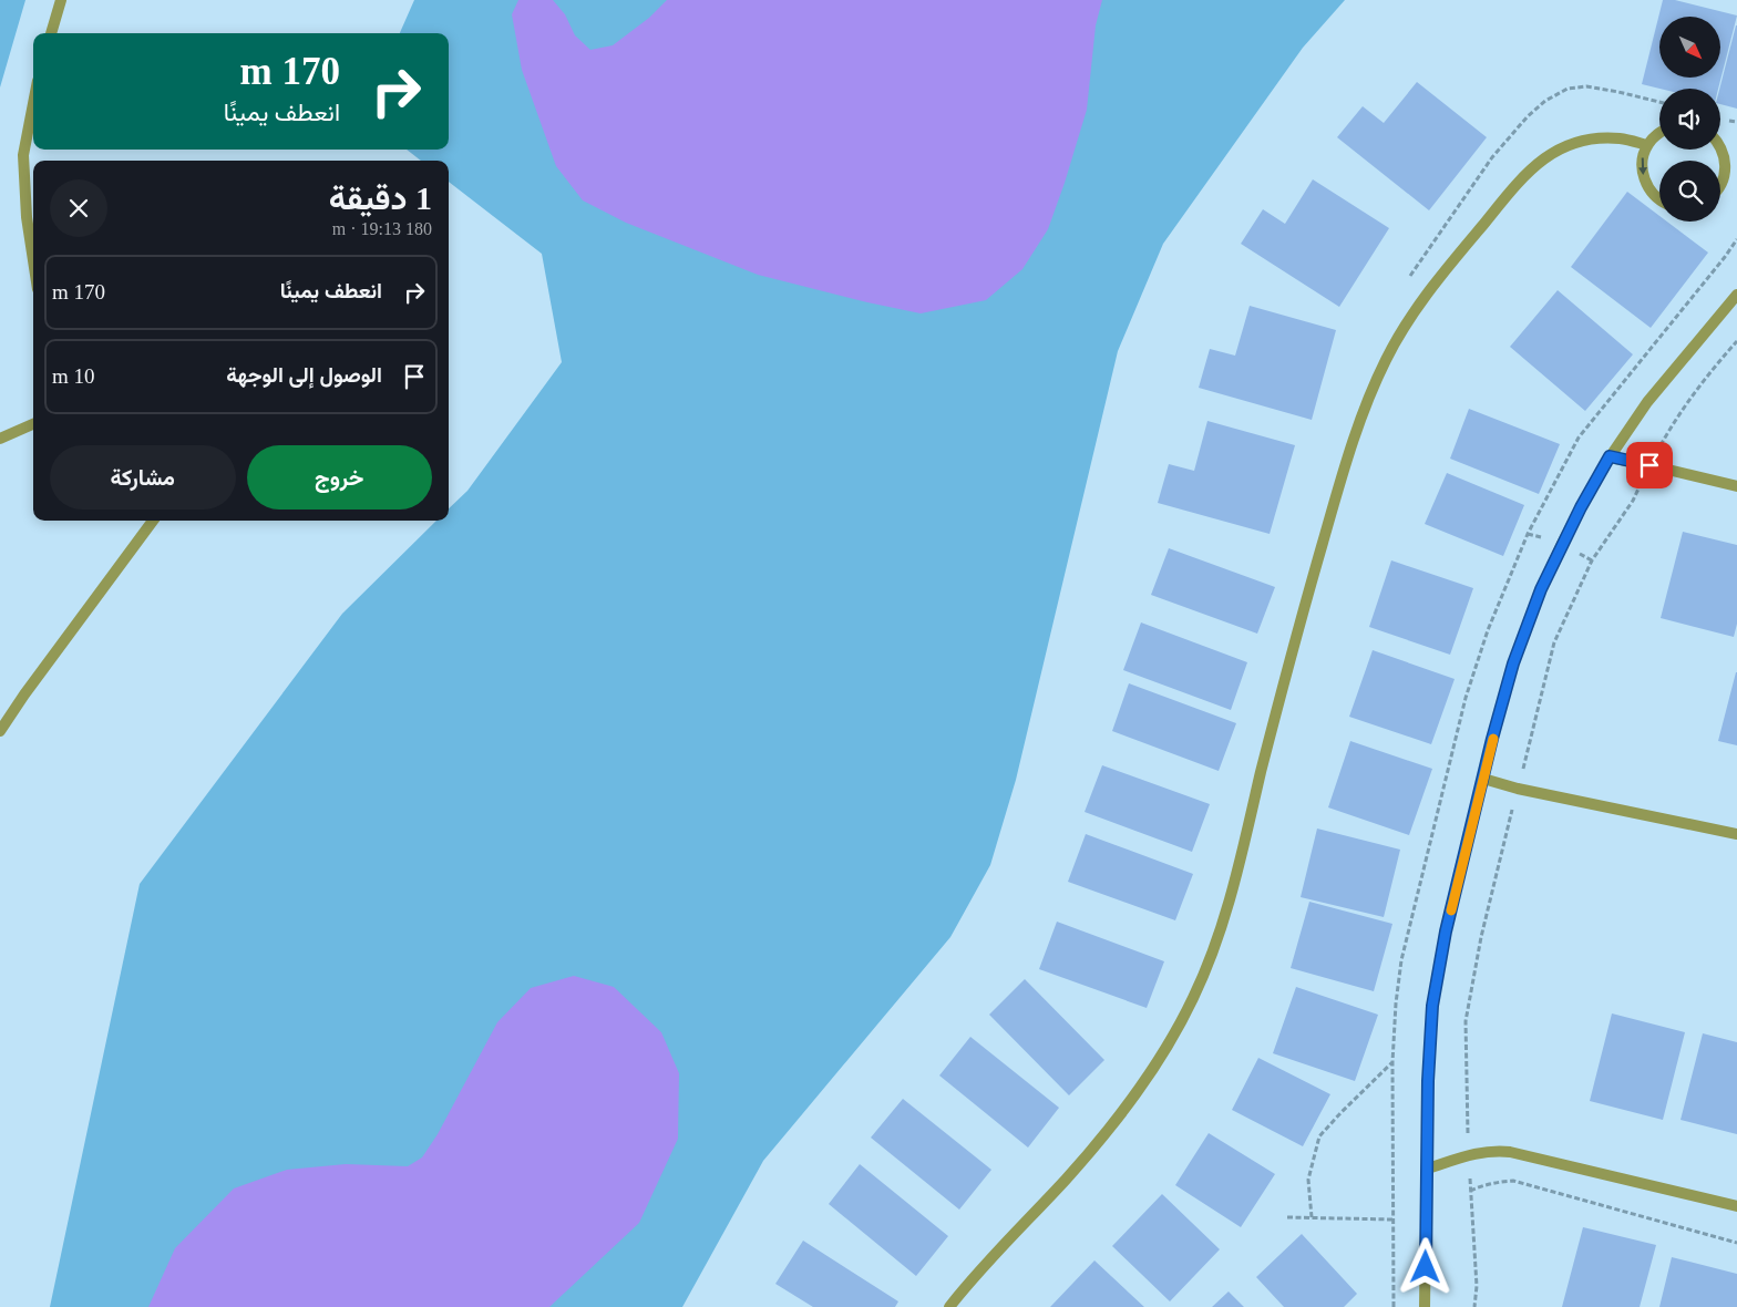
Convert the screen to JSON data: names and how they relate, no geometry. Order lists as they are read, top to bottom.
{
  "north": "bottom right",
  "page": {
    "turn": ["170 m", "انعطف يمينًا"],
    "heading": ["1 دقيقة", "180 m · 19:13"],
    "list": [
      {
        "name": "انعطف يمينًا",
        "value": "170 m"
      },
      {
        "name": "الوصول إلى الوجهة",
        "value": "10 m"
      }
    ],
    "buttons": ["خروج", "مشاركة"]
  }
}
